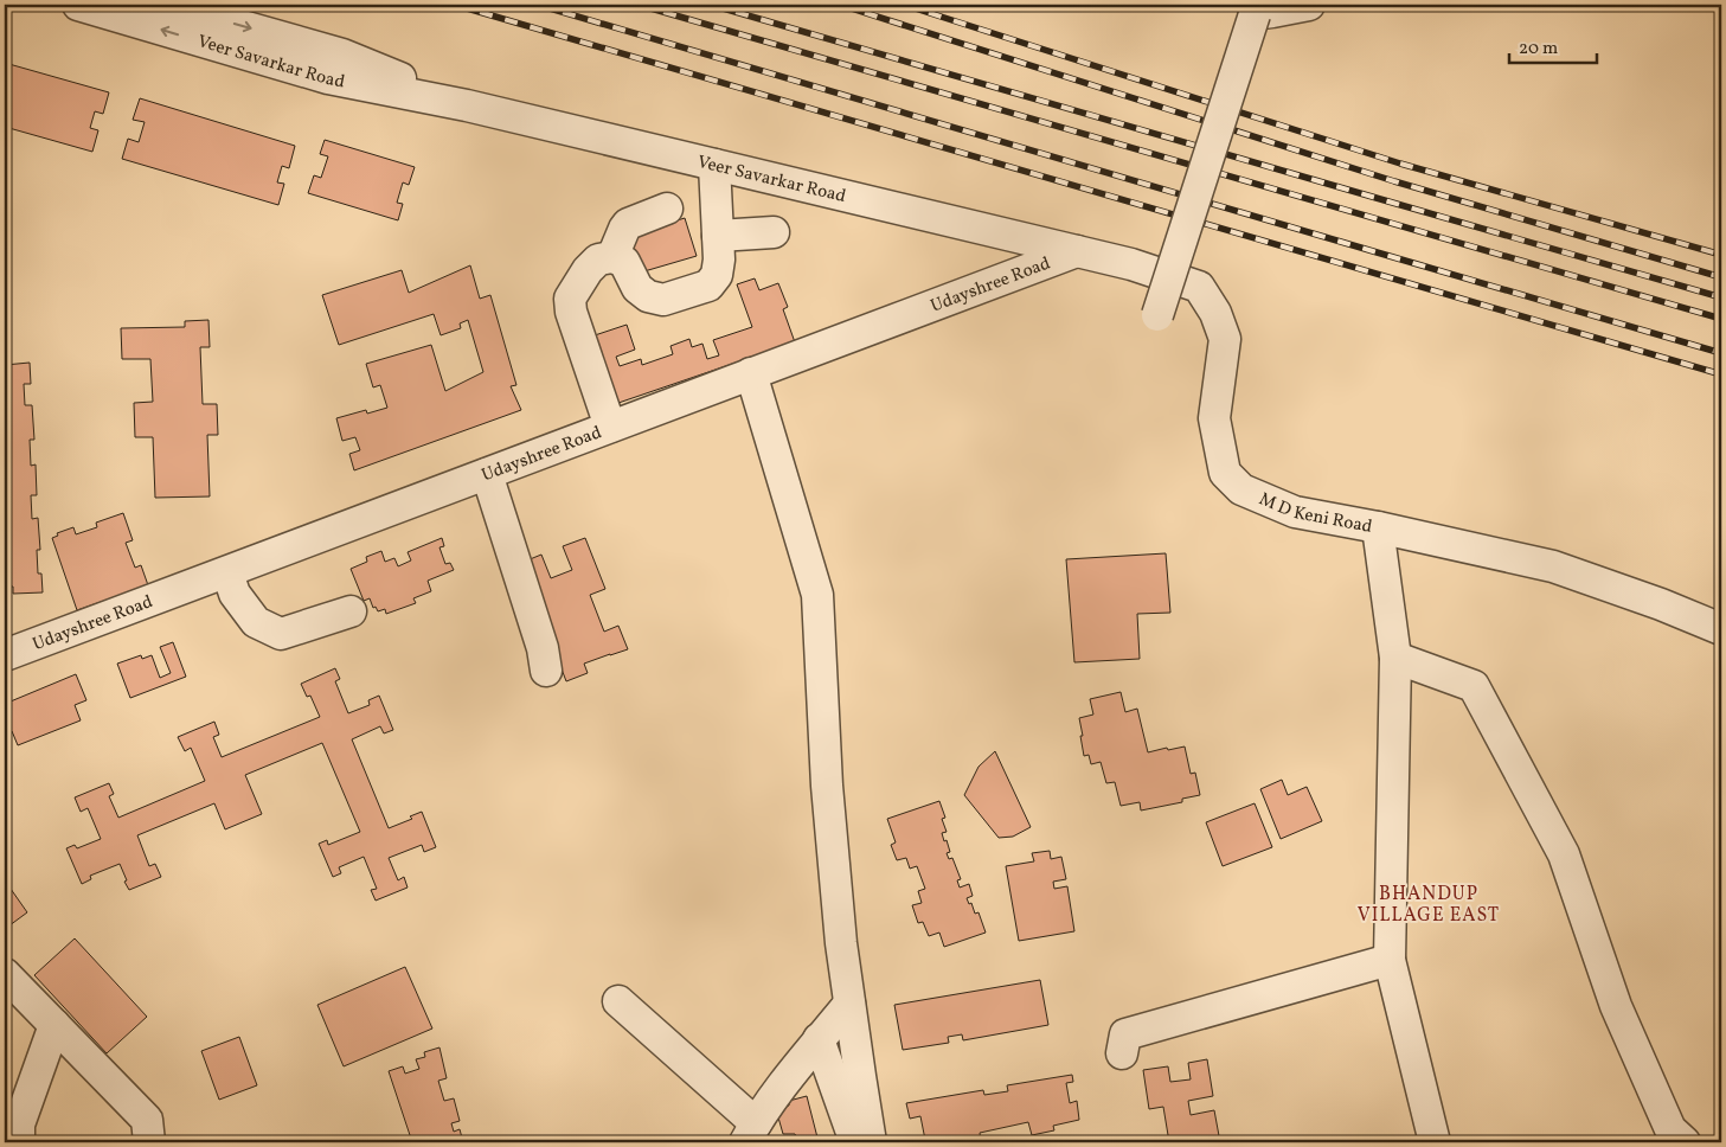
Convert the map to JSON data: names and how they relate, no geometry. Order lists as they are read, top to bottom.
{
  "streets": {
    "street": ["Veer Savarkar Road", "Udayshree Road", "M D Keni Road"]
  },
  "crossings": [
    ["Veer Savarkar Road", "Udayshree Road"],
    ["Veer Savarkar Road", "M D Keni Road"],
    ["Udayshree Road", "M D Keni Road"]
  ],
  "districts": ["BHANDUP VILLAGE EAST"],
  "scale_bar": "20 m"
}
